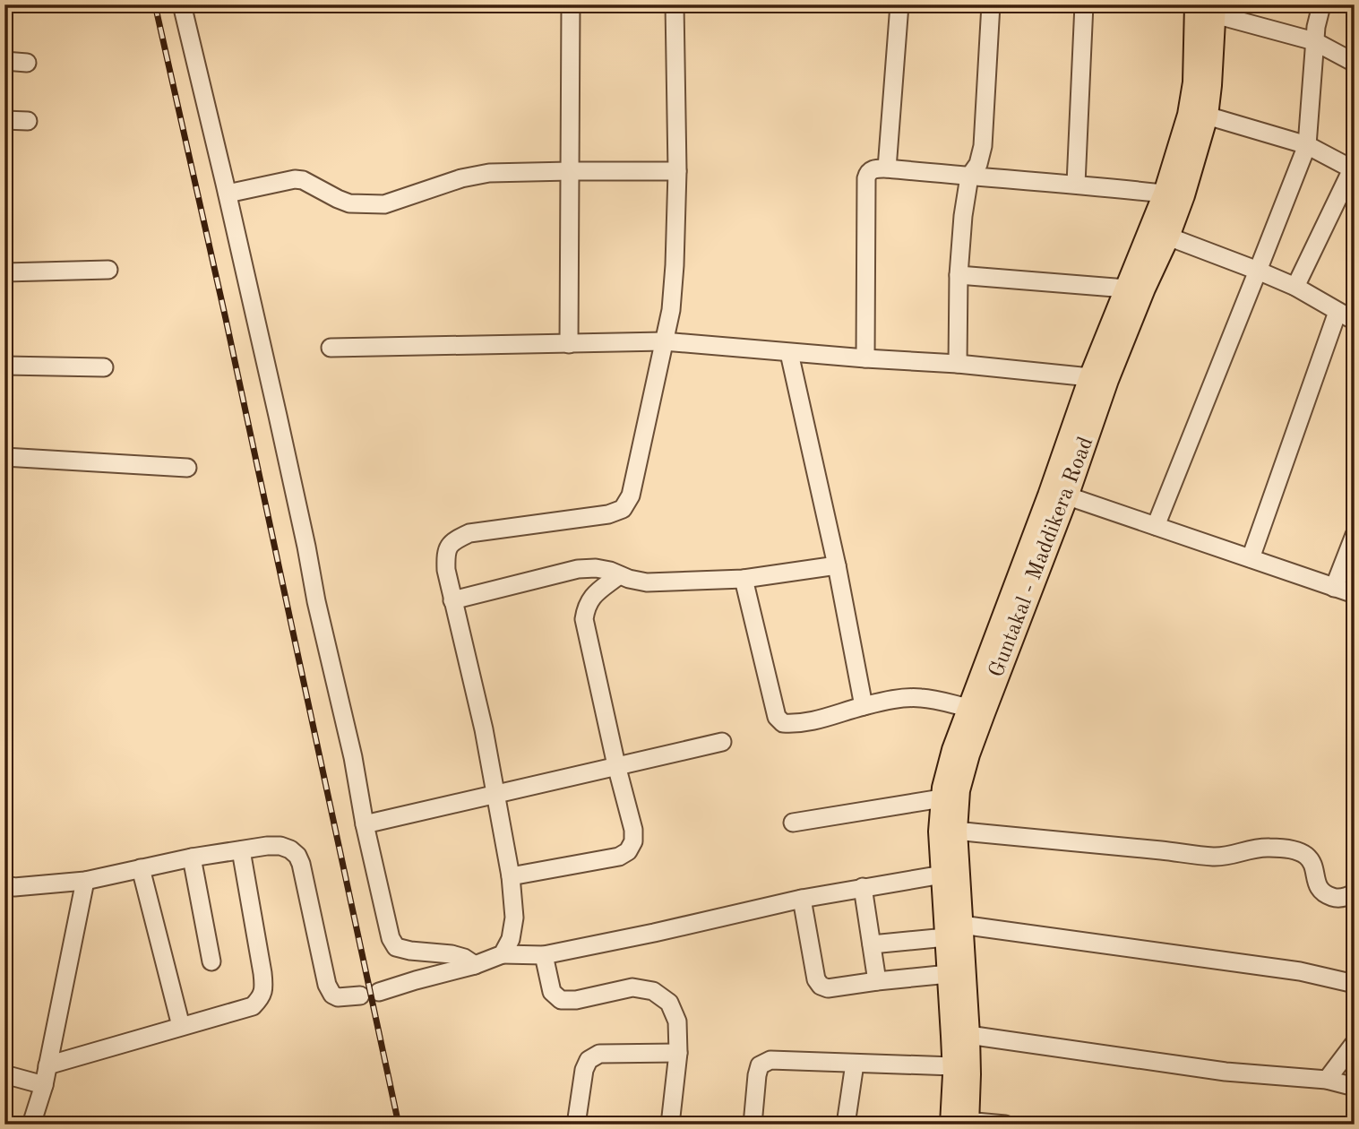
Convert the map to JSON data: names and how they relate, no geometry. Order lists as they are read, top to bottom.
{
  "streets": {
    "main road": ["Guntakal - Maddikera Road"]
  }
}
